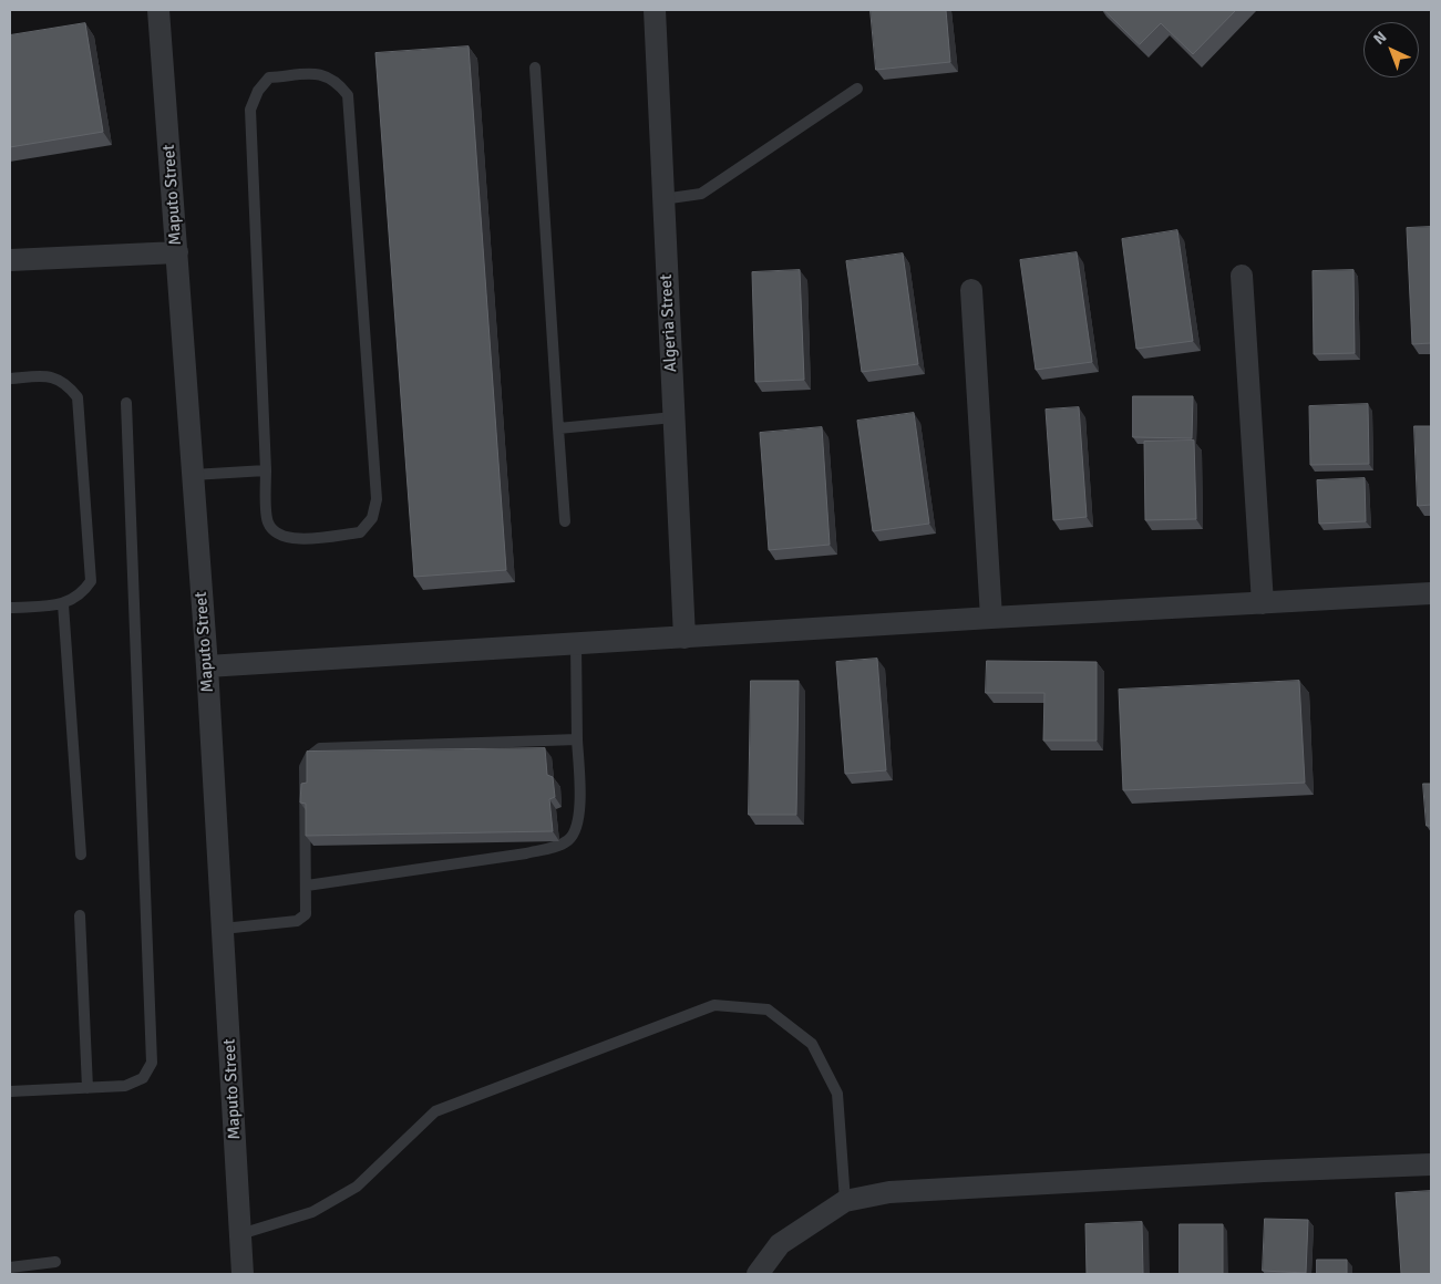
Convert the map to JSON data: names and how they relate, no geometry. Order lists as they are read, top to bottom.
{
  "streets": {
    "street": ["Maputo Street", "Algeria Street"]
  },
  "north": "top left"
}
